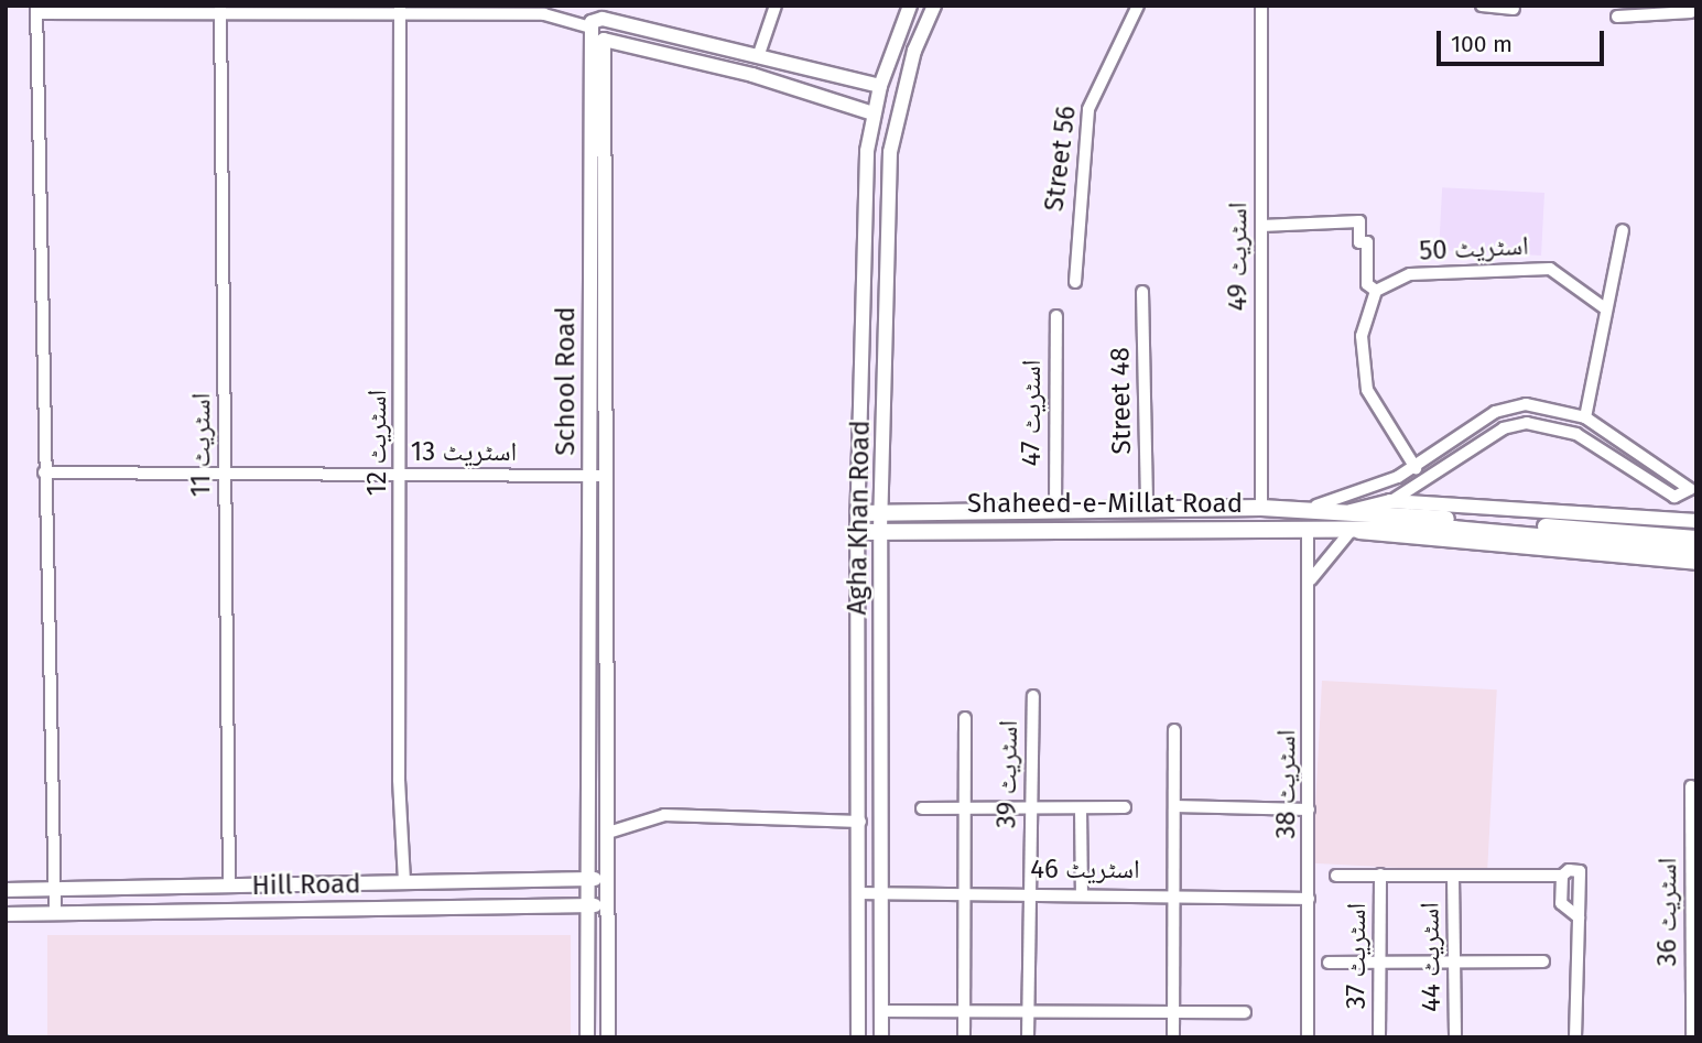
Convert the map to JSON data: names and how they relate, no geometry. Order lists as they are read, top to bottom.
{
  "streets": {
    "main road": ["Shaheed-e-Millat Road"],
    "street": [
      "Street 56",
      "اسٹریٹ 50",
      "اسٹریٹ 49",
      "School Road",
      "Street 48",
      "اسٹریٹ 47",
      "اسٹریٹ 12",
      "اسٹریٹ 11",
      "اسٹریٹ 13",
      "Agha Khan Road",
      "اسٹریٹ 39",
      "اسٹریٹ 38",
      "اسٹریٹ 46",
      "Hill Road",
      "اسٹریٹ 36",
      "اسٹریٹ 37",
      "اسٹریٹ 44"
    ]
  },
  "crossings": [
    ["اسٹریٹ 49", "Shaheed-e-Millat Road"],
    ["School Road", "اسٹریٹ 13"],
    ["School Road", "Hill Road"],
    ["Street 48", "Shaheed-e-Millat Road"],
    ["اسٹریٹ 47", "Shaheed-e-Millat Road"],
    ["اسٹریٹ 12", "اسٹریٹ 13"],
    ["اسٹریٹ 12", "Hill Road"],
    ["اسٹریٹ 11", "اسٹریٹ 13"],
    ["اسٹریٹ 11", "Hill Road"],
    ["Shaheed-e-Millat Road", "Agha Khan Road"],
    ["Shaheed-e-Millat Road", "اسٹریٹ 38"],
    ["Agha Khan Road", "اسٹریٹ 46"],
    ["اسٹریٹ 39", "اسٹریٹ 46"],
    ["اسٹریٹ 38", "اسٹریٹ 46"]
  ],
  "scale_bar": "100 m"
}
